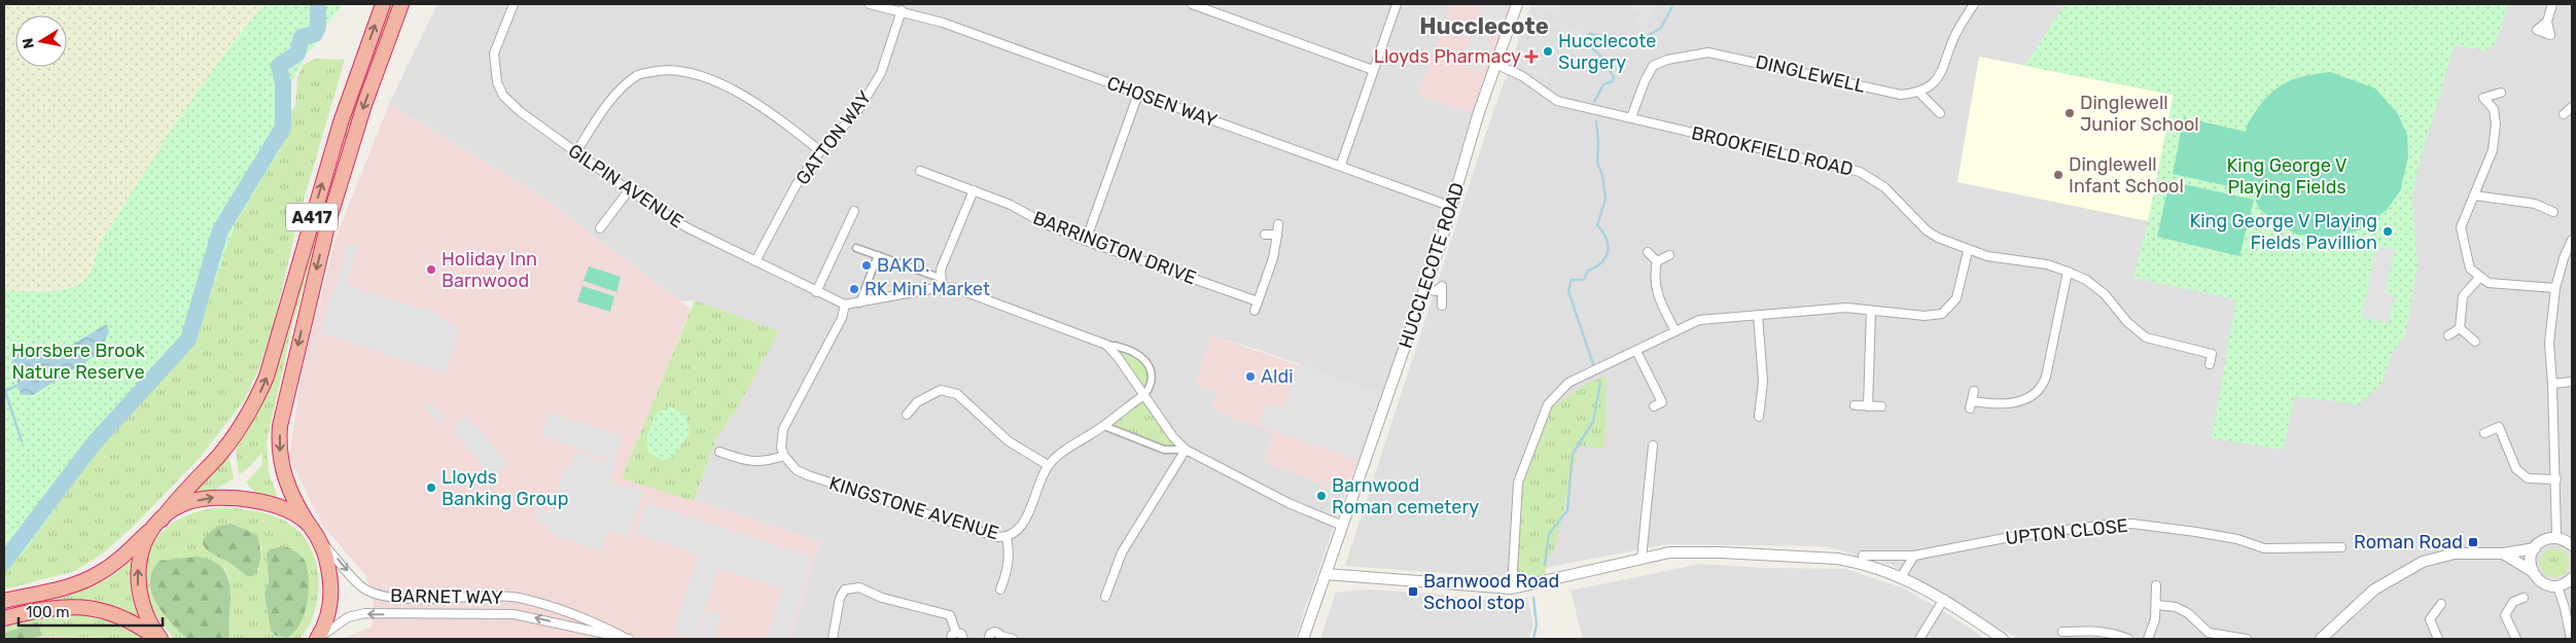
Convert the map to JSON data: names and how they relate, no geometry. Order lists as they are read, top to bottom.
{
  "streets": {
    "highway": ["A417"],
    "street": [
      "DINGLEWELL",
      "CHOSEN WAY",
      "GATTON WAY",
      "BROOKFIELD ROAD",
      "GILPIN AVENUE",
      "BARRINGTON DRIVE",
      "HUCCLECOTE ROAD",
      "KINGSTONE AVENUE",
      "UPTON CLOSE",
      "BARNET WAY"
    ]
  },
  "crossings": [
    ["DINGLEWELL", "BROOKFIELD ROAD"],
    ["CHOSEN WAY", "GATTON WAY"],
    ["CHOSEN WAY", "HUCCLECOTE ROAD"],
    ["GATTON WAY", "GILPIN AVENUE"],
    ["BROOKFIELD ROAD", "HUCCLECOTE ROAD"]
  ],
  "districts": ["Hucclecote"],
  "parks": ["King George V Playing Fields", "Horsbere Brook Nature Reserve"],
  "places": {
    "other": [
      "Hucclecote Surgery",
      "Dinglewell Junior School",
      "Dinglewell Infant School",
      "King George V Playing Fields Pavillion",
      "BAKD.",
      "Holiday Inn Barnwood",
      "RK Mini Market",
      "Aldi",
      "Lloyds Banking Group",
      "Barnwood Roman cemetery"
    ],
    "health": ["Lloyds Pharmacy"],
    "transit": ["Roman Road", "Barnwood Road School stop"]
  },
  "scale_bar": "100 m",
  "north": "left"
}
